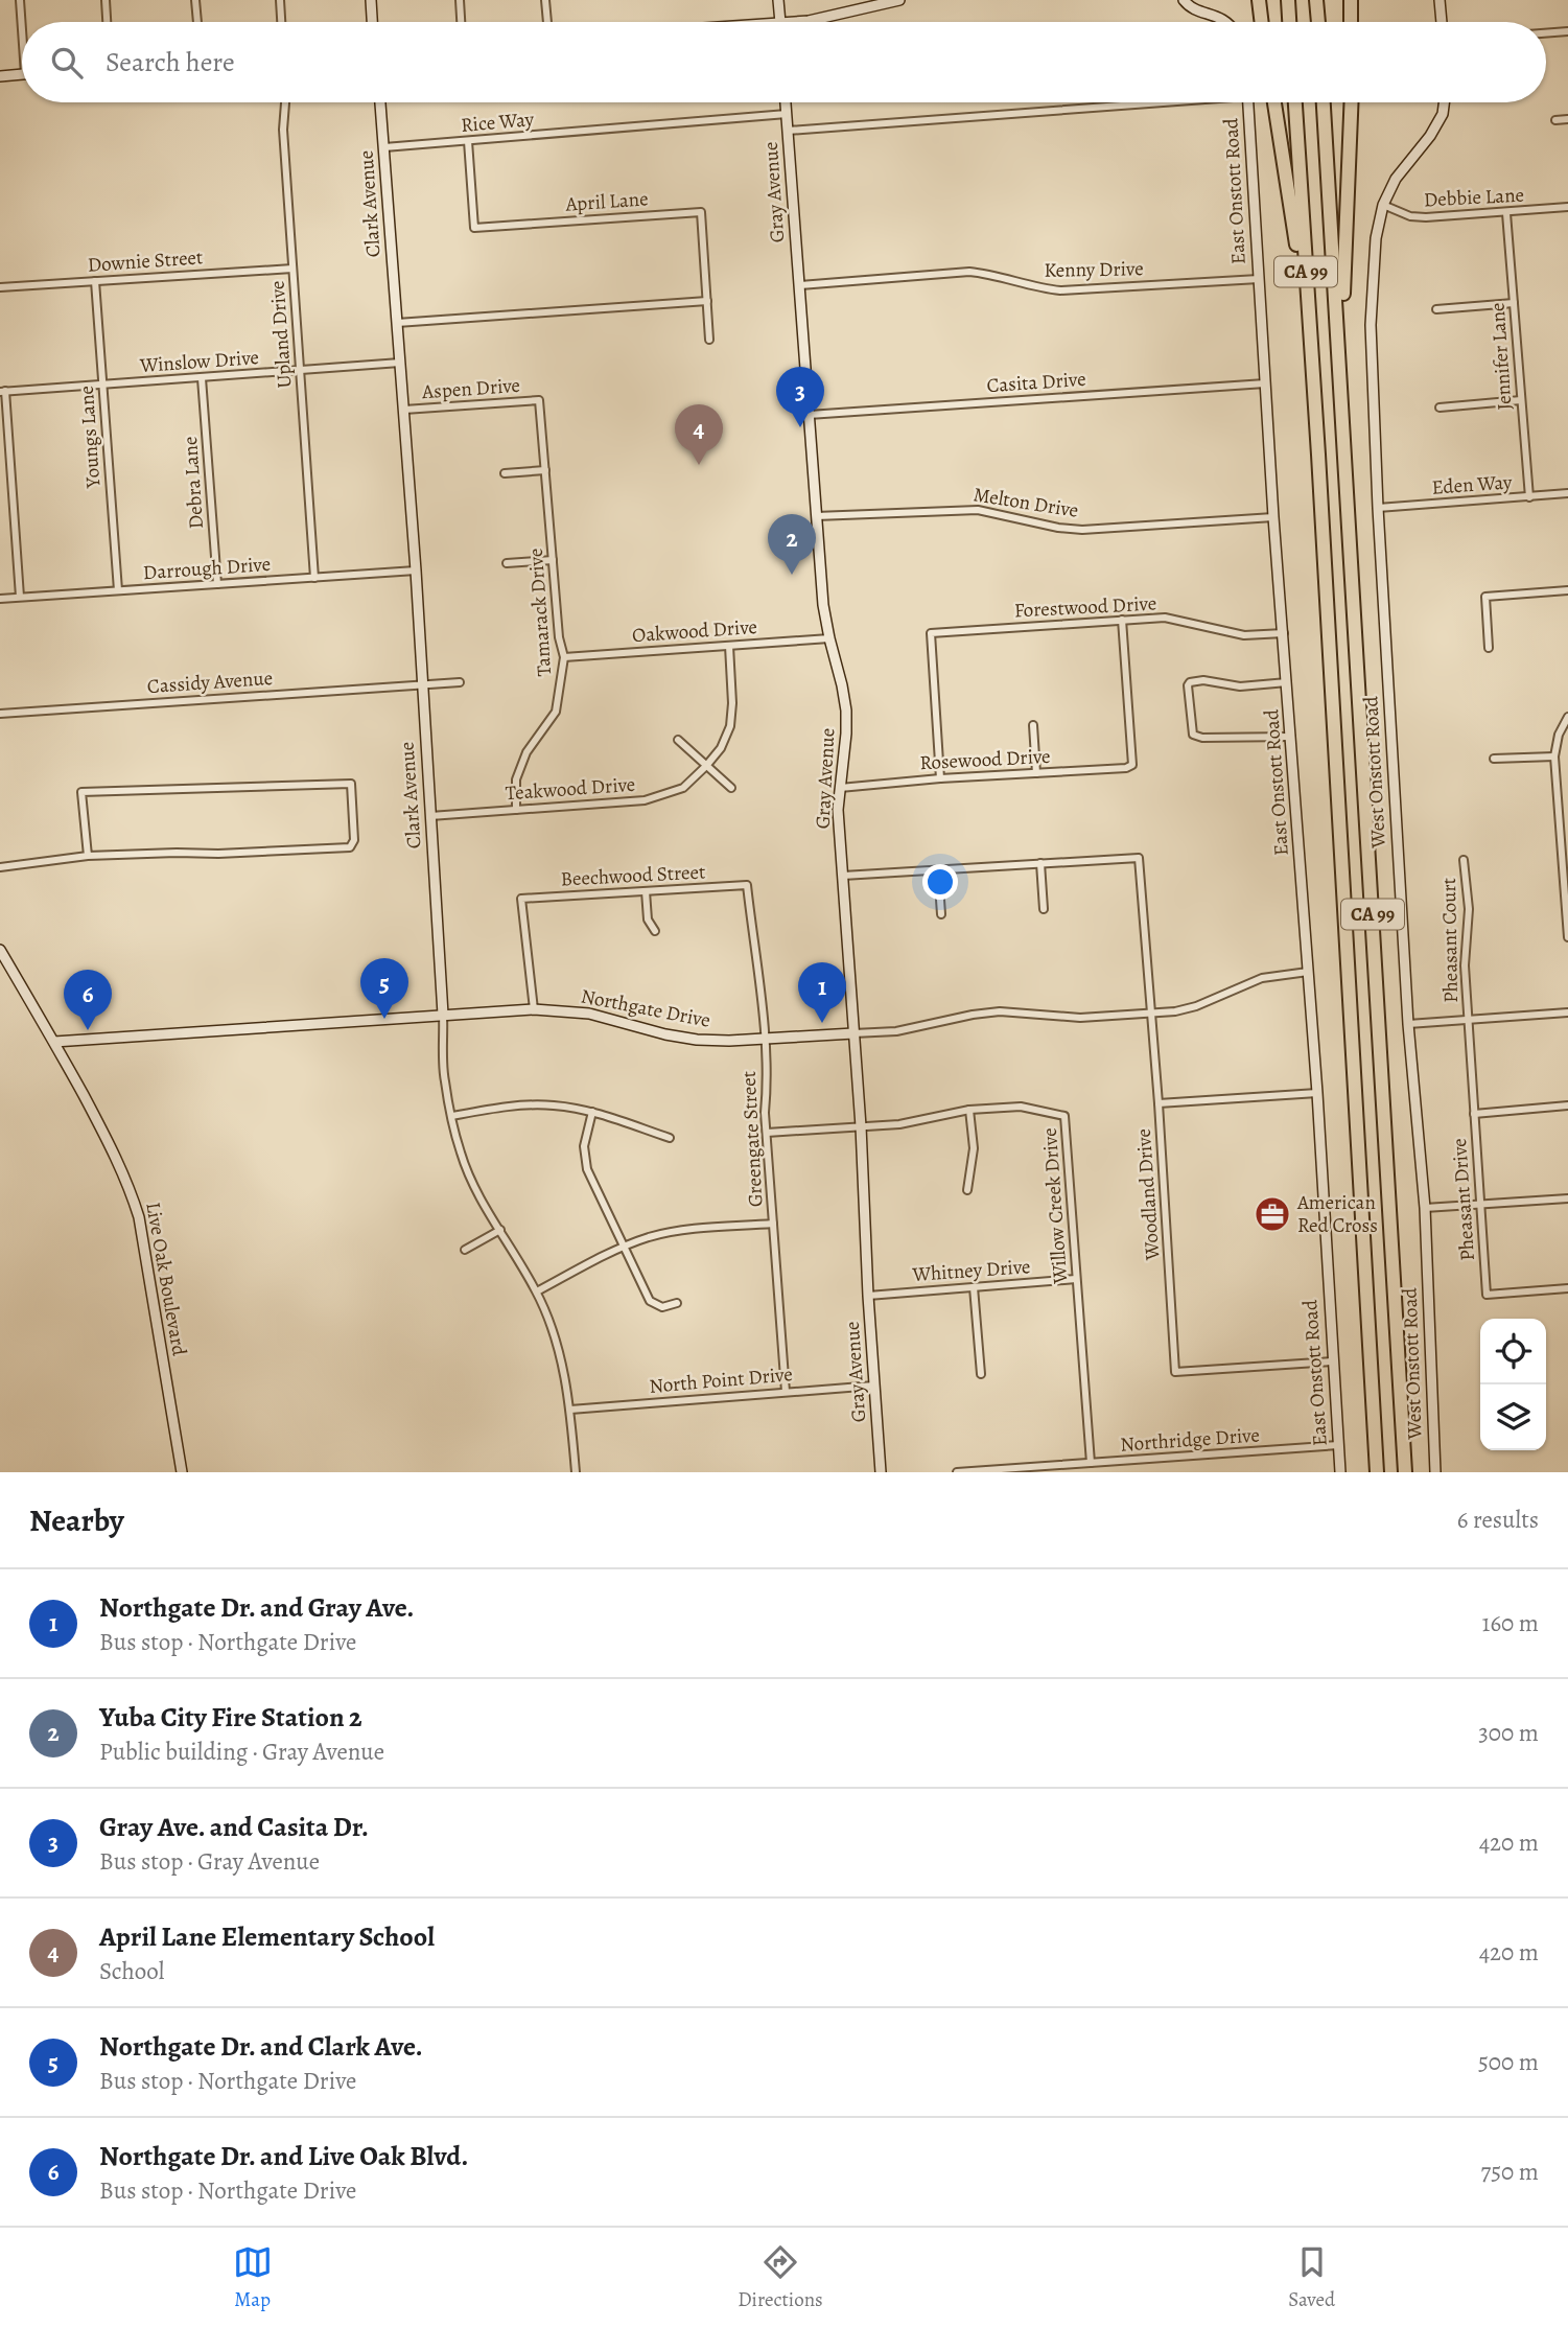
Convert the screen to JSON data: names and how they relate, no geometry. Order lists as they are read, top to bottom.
{
  "streets": {
    "highway": ["CA 99"],
    "street": [
      "Rice Way",
      "East Onstott Road",
      "Gray Avenue",
      "Debbie Lane",
      "April Lane",
      "Clark Avenue",
      "Downie Street",
      "Kenny Drive",
      "Upland Drive",
      "Jennifer Lane",
      "Winslow Drive",
      "Casita Drive",
      "Aspen Drive",
      "Youngs Lane",
      "Debra Lane",
      "Eden Way",
      "Melton Drive",
      "Darrough Drive",
      "Forestwood Drive",
      "Tamarack Drive",
      "Oakwood Drive",
      "Cassidy Avenue",
      "Rosewood Drive",
      "West Onstott Road",
      "Teakwood Drive",
      "Beechwood Street",
      "Pheasant Court",
      "Northgate Drive",
      "Greengate Street",
      "Woodland Drive",
      "Pheasant Drive",
      "Willow Creek Drive",
      "Whitney Drive",
      "Live Oak Boulevard",
      "North Point Drive",
      "Northridge Drive"
    ]
  },
  "crossings": [
    ["Rice Way", "Gray Avenue"],
    ["Rice Way", "April Lane"],
    ["Rice Way", "Clark Avenue"],
    ["East Onstott Road", "Kenny Drive"],
    ["East Onstott Road", "Casita Drive"],
    ["East Onstott Road", "Melton Drive"],
    ["East Onstott Road", "Forestwood Drive"],
    ["East Onstott Road", "Northgate Drive"],
    ["East Onstott Road", "Woodland Drive"],
    ["East Onstott Road", "Northridge Drive"],
    ["Gray Avenue", "Kenny Drive"],
    ["Gray Avenue", "Casita Drive"],
    ["Gray Avenue", "Melton Drive"],
    ["Gray Avenue", "Oakwood Drive"],
    ["Gray Avenue", "Rosewood Drive"],
    ["Gray Avenue", "Northgate Drive"],
    ["Gray Avenue", "Willow Creek Drive"],
    ["Gray Avenue", "Whitney Drive"],
    ["Gray Avenue", "North Point Drive"],
    ["Debbie Lane", "Jennifer Lane"],
    ["Debbie Lane", "West Onstott Road"],
    ["Clark Avenue", "Winslow Drive"],
    ["Clark Avenue", "Aspen Drive"],
    ["Clark Avenue", "Darrough Drive"],
    ["Clark Avenue", "Cassidy Avenue"],
    ["Clark Avenue", "Teakwood Drive"],
    ["Clark Avenue", "Northgate Drive"],
    ["Clark Avenue", "North Point Drive"],
    ["Downie Street", "Upland Drive"],
    ["Downie Street", "Youngs Lane"],
    ["Upland Drive", "Winslow Drive"],
    ["Upland Drive", "Darrough Drive"],
    ["Jennifer Lane", "Eden Way"],
    ["Winslow Drive", "Youngs Lane"],
    ["Winslow Drive", "Debra Lane"],
    ["Aspen Drive", "Tamarack Drive"],
    ["Youngs Lane", "Darrough Drive"],
    ["Debra Lane", "Darrough Drive"],
    ["Eden Way", "West Onstott Road"],
    ["Forestwood Drive", "Rosewood Drive"],
    ["Tamarack Drive", "Oakwood Drive"],
    ["Tamarack Drive", "Teakwood Drive"],
    ["Oakwood Drive", "Teakwood Drive"],
    ["Beechwood Street", "Northgate Drive"],
    ["Beechwood Street", "Greengate Street"],
    ["Pheasant Court", "Pheasant Drive"],
    ["Northgate Drive", "Greengate Street"],
    ["Northgate Drive", "Woodland Drive"],
    ["Northgate Drive", "Live Oak Boulevard"],
    ["Greengate Street", "Willow Creek Drive"],
    ["Greengate Street", "North Point Drive"],
    ["Willow Creek Drive", "Whitney Drive"],
    ["Willow Creek Drive", "Northridge Drive"]
  ],
  "places": {
    "office": ["American Red Cross"]
  },
  "page": {
    "search": "Search here",
    "pins": [
      "3",
      "4",
      "2",
      "5",
      "1",
      "6"
    ],
    "heading": ["Nearby", "6 results"],
    "list": [
      {
        "mark": "1",
        "name": "Northgate Dr. and Gray Ave.",
        "note": "Bus stop · Northgate Drive",
        "value": "160 m"
      },
      {
        "mark": "2",
        "name": "Yuba City Fire Station 2",
        "note": "Public building · Gray Avenue",
        "value": "300 m"
      },
      {
        "mark": "3",
        "name": "Gray Ave. and Casita Dr.",
        "note": "Bus stop · Gray Avenue",
        "value": "420 m"
      },
      {
        "mark": "4",
        "name": "April Lane Elementary School",
        "note": "School",
        "value": "420 m"
      },
      {
        "mark": "5",
        "name": "Northgate Dr. and Clark Ave.",
        "note": "Bus stop · Northgate Drive",
        "value": "500 m"
      },
      {
        "mark": "6",
        "name": "Northgate Dr. and Live Oak Blvd.",
        "note": "Bus stop · Northgate Drive",
        "value": "750 m"
      }
    ],
    "nav": ["Map", "Directions", "Saved"]
  }
}
